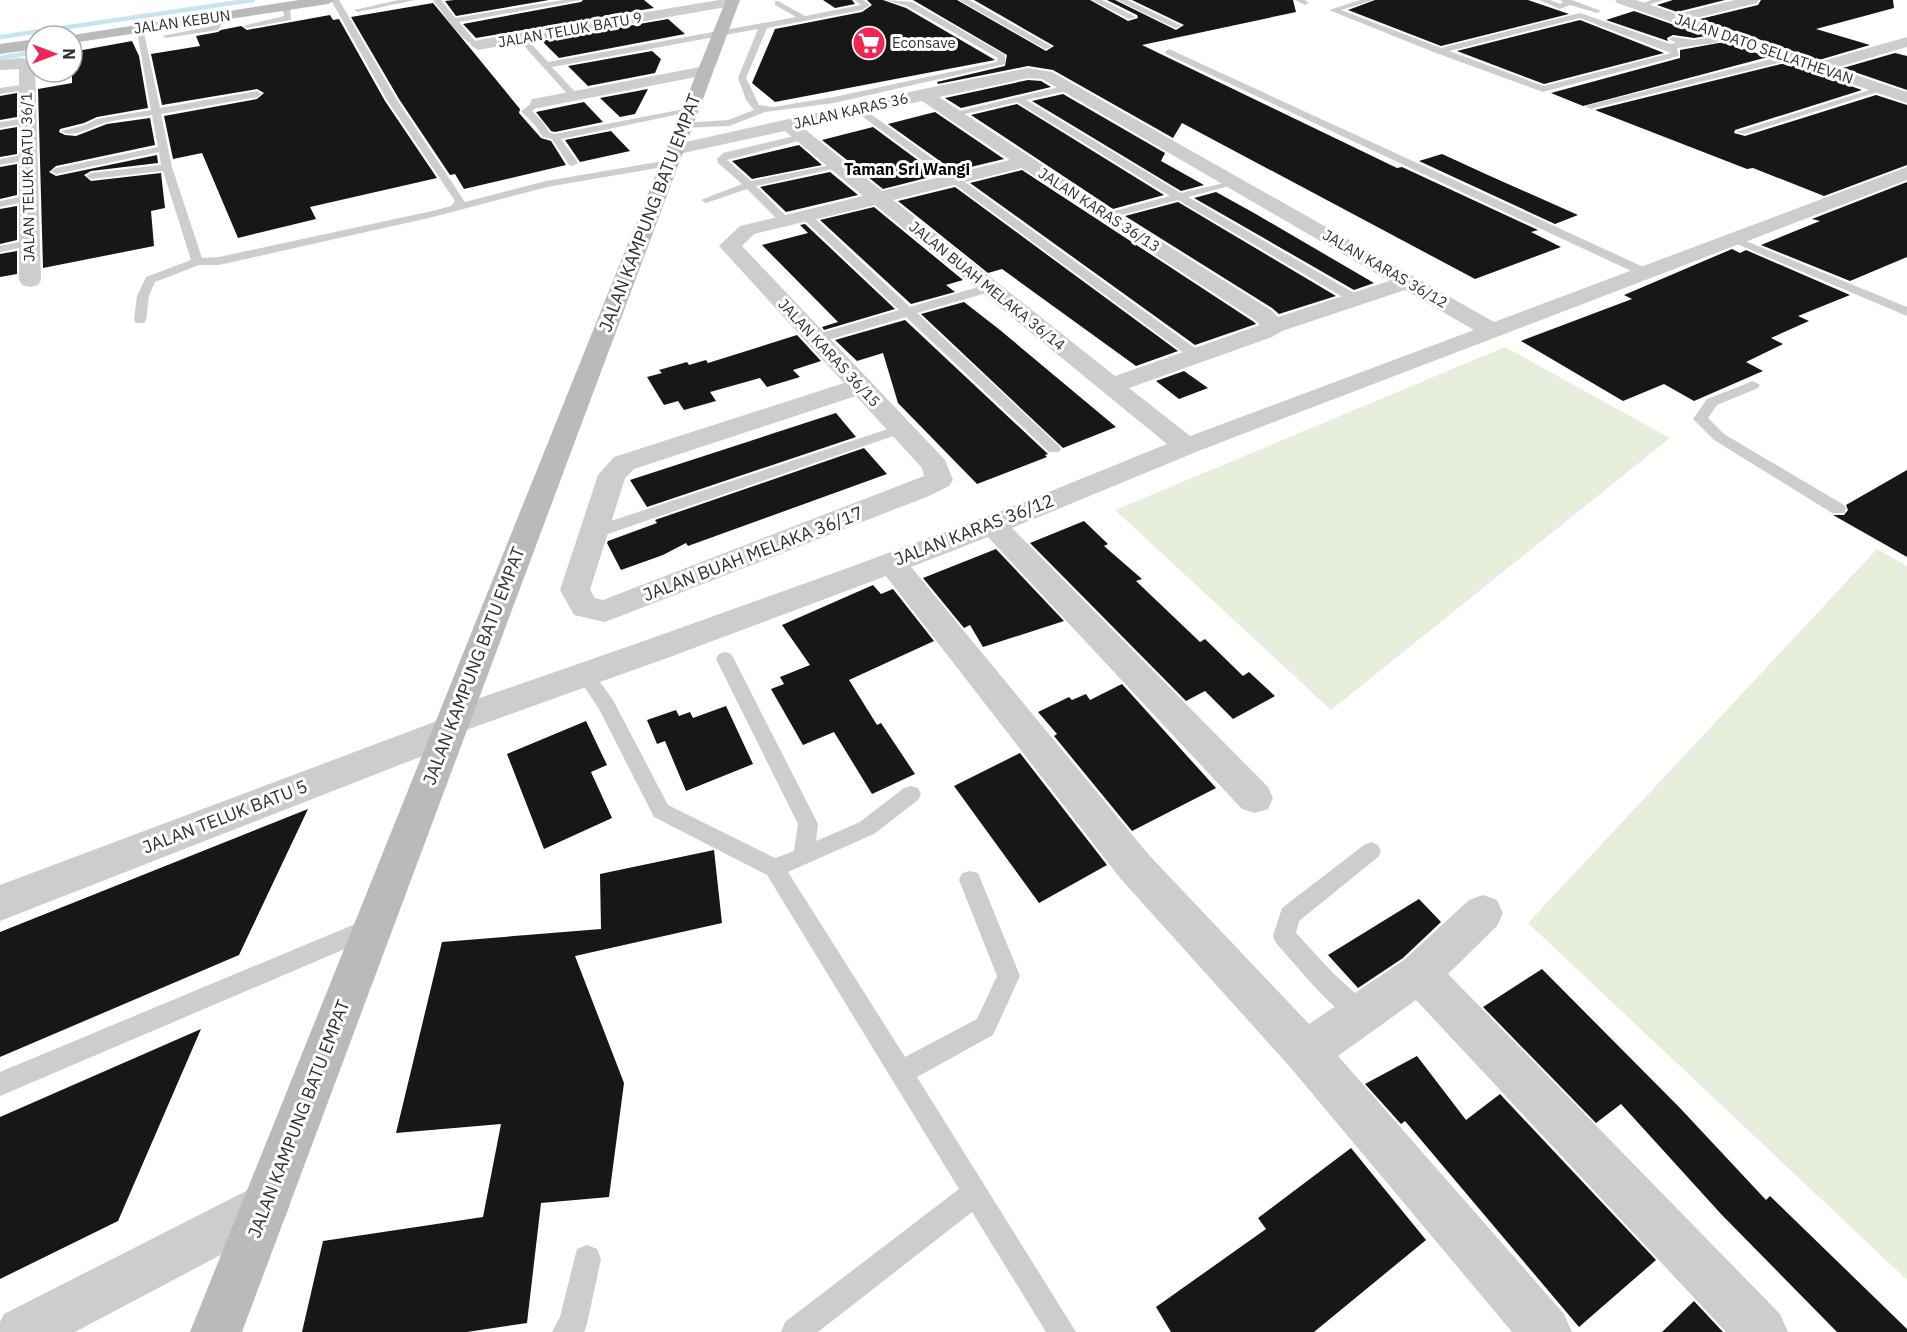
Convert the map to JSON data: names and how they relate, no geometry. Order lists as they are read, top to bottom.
{
  "streets": {
    "main road": ["JALAN KEBUN", "JALAN KAMPUNG BATU EMPAT"],
    "street": [
      "JALAN TELUK BATU 9",
      "JALAN DATO SELLATHEVAN",
      "JALAN KARAS 36",
      "JALAN TELUK BATU 36/1",
      "JALAN KARAS 36/13",
      "JALAN KARAS 36/12",
      "JALAN BUAH MELAKA 36/14",
      "JALAN KARAS 36/15",
      "JALAN BUAH MELAKA 36/17",
      "JALAN TELUK BATU 5"
    ]
  },
  "crossings": [
    ["JALAN TELUK BATU 9", "JALAN KAMPUNG BATU EMPAT"],
    ["JALAN KARAS 36", "JALAN KARAS 36/13"],
    ["JALAN KARAS 36", "JALAN KAMPUNG BATU EMPAT"],
    ["JALAN KARAS 36", "JALAN KARAS 36/12"],
    ["JALAN KARAS 36", "JALAN BUAH MELAKA 36/14"],
    ["JALAN KAMPUNG BATU EMPAT", "JALAN KARAS 36/12"],
    ["JALAN KAMPUNG BATU EMPAT", "JALAN TELUK BATU 5"],
    ["JALAN KARAS 36/12", "JALAN BUAH MELAKA 36/14"],
    ["JALAN KARAS 36/12", "JALAN TELUK BATU 5"],
    ["JALAN KARAS 36/15", "JALAN BUAH MELAKA 36/17"]
  ],
  "districts": ["Taman Sri Wangi"],
  "places": {
    "supermarket": ["Econsave"]
  },
  "north": "right"
}
